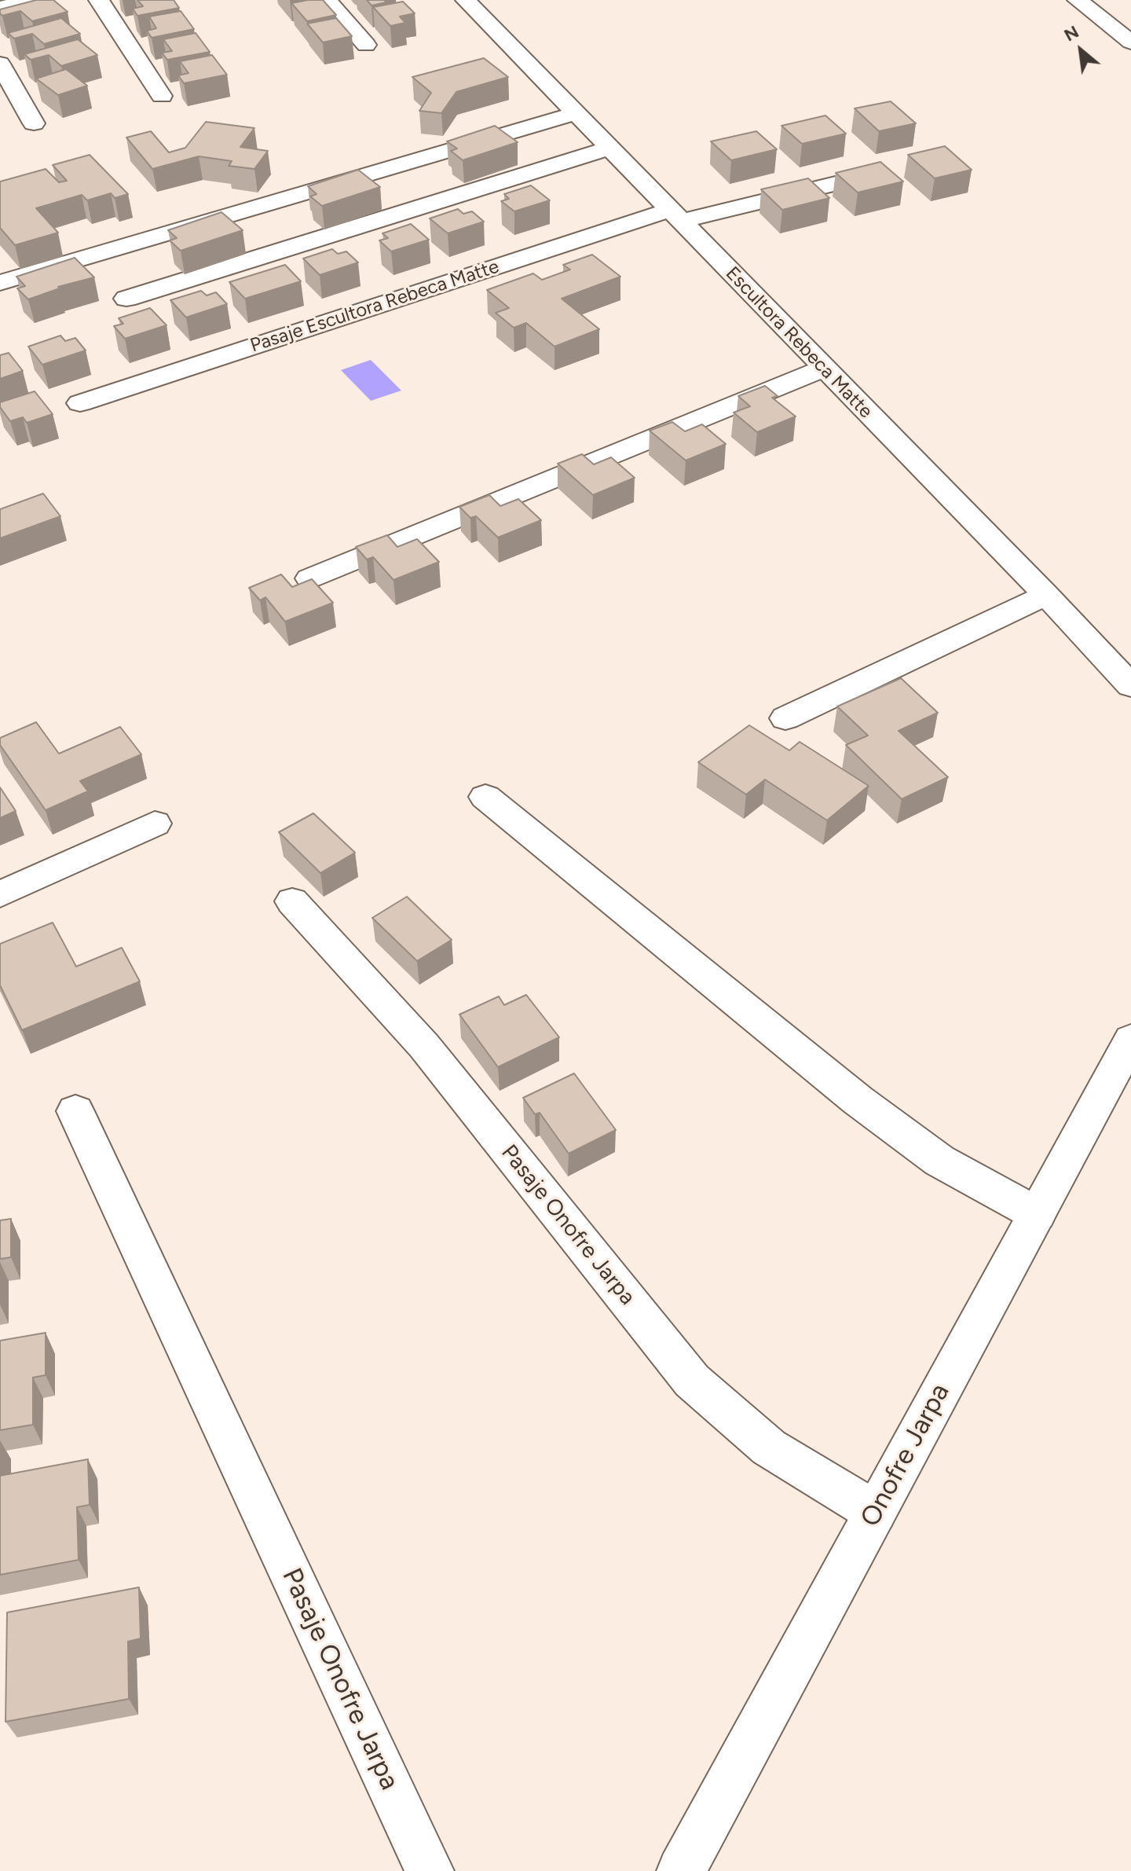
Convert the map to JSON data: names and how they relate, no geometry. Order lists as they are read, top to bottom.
{
  "streets": {
    "street": [
      "Pasaje Escultora Rebeca Matte",
      "Escultora Rebeca Matte",
      "Pasaje Onofre Jarpa",
      "Onofre Jarpa"
    ]
  },
  "crossings": [
    ["Pasaje Escultora Rebeca Matte", "Escultora Rebeca Matte"],
    ["Pasaje Onofre Jarpa", "Onofre Jarpa"]
  ],
  "north": "top left"
}
